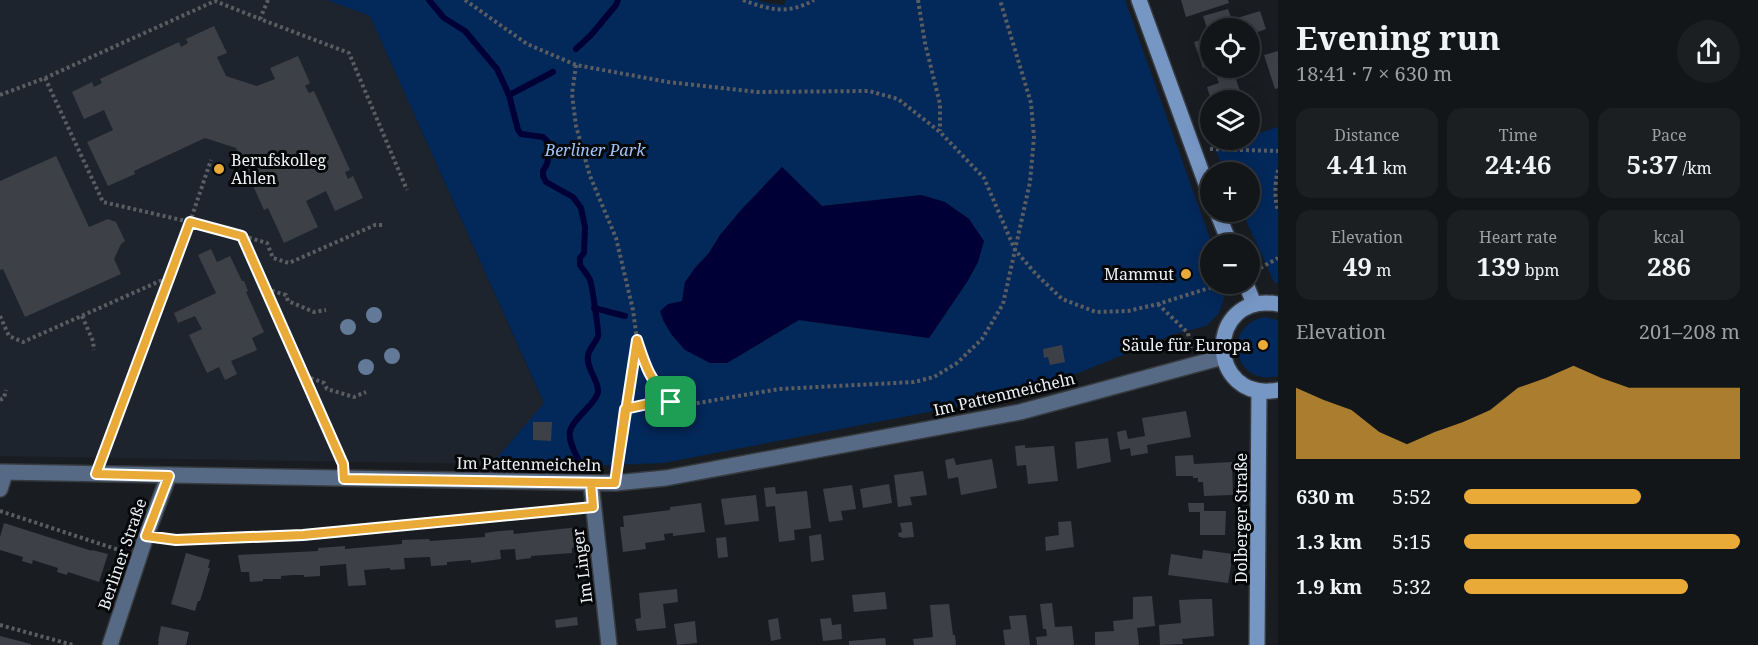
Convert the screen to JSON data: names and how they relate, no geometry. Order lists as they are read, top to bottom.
{
  "streets": {
    "main road": ["Dolberger Straße"],
    "street": ["Im Pattenmeicheln", "Berliner Straße", "Im Linger"]
  },
  "crossings": [
    ["Im Pattenmeicheln", "Berliner Straße"],
    ["Im Pattenmeicheln", "Im Linger"]
  ],
  "parks": ["Berliner Park"],
  "places": ["Berufskolleg Ahlen", "Mammut", "Säule für Europa"],
  "page": {
    "heading": ["Evening run", "18:41 · 7 × 630 m"],
    "map_buttons": ["+", "−"],
    "stats": [
      ["Distance", "4.41 km"],
      ["Time", "24:46"],
      ["Pace", "5:37 /km"],
      ["Elevation", "49 m"],
      ["Heart rate", "139 bpm"],
      ["kcal", "286"]
    ],
    "chart": ["Elevation", "201–208 m"],
    "list": [
      {
        "name": "630 m",
        "note": "5:52"
      },
      {
        "name": "1.3 km",
        "note": "5:15"
      },
      {
        "name": "1.9 km",
        "note": "5:32"
      }
    ]
  }
}
